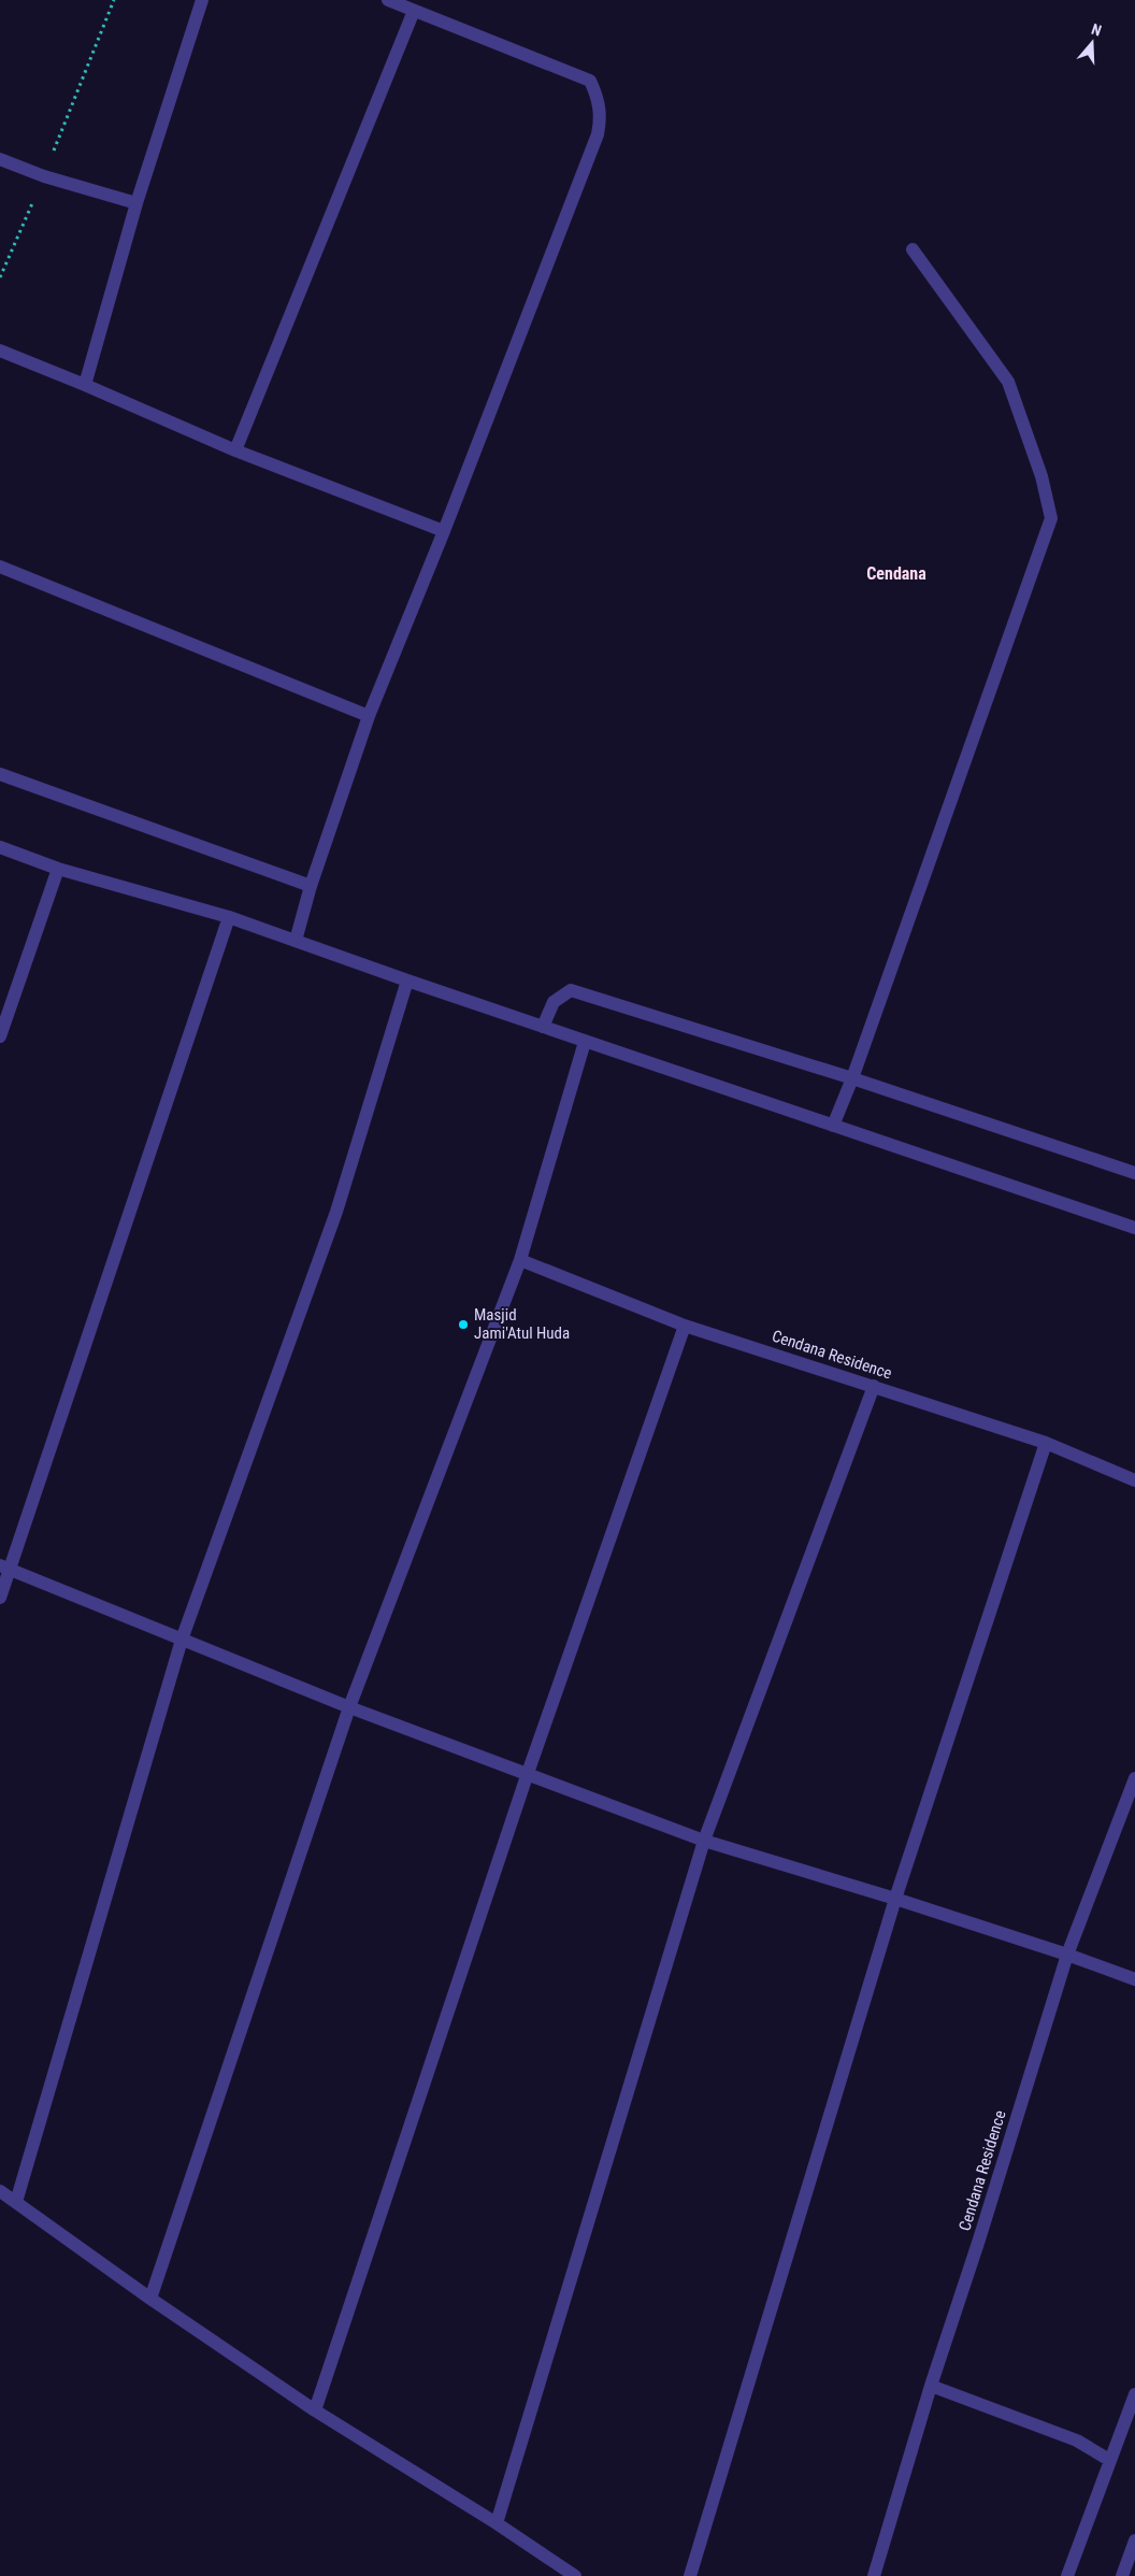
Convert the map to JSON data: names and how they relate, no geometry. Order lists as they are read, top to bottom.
{
  "streets": {
    "street": ["Cendana Residence"]
  },
  "districts": ["Cendana"],
  "places": ["Masjid Jami'Atul Huda"],
  "north": "top"
}
